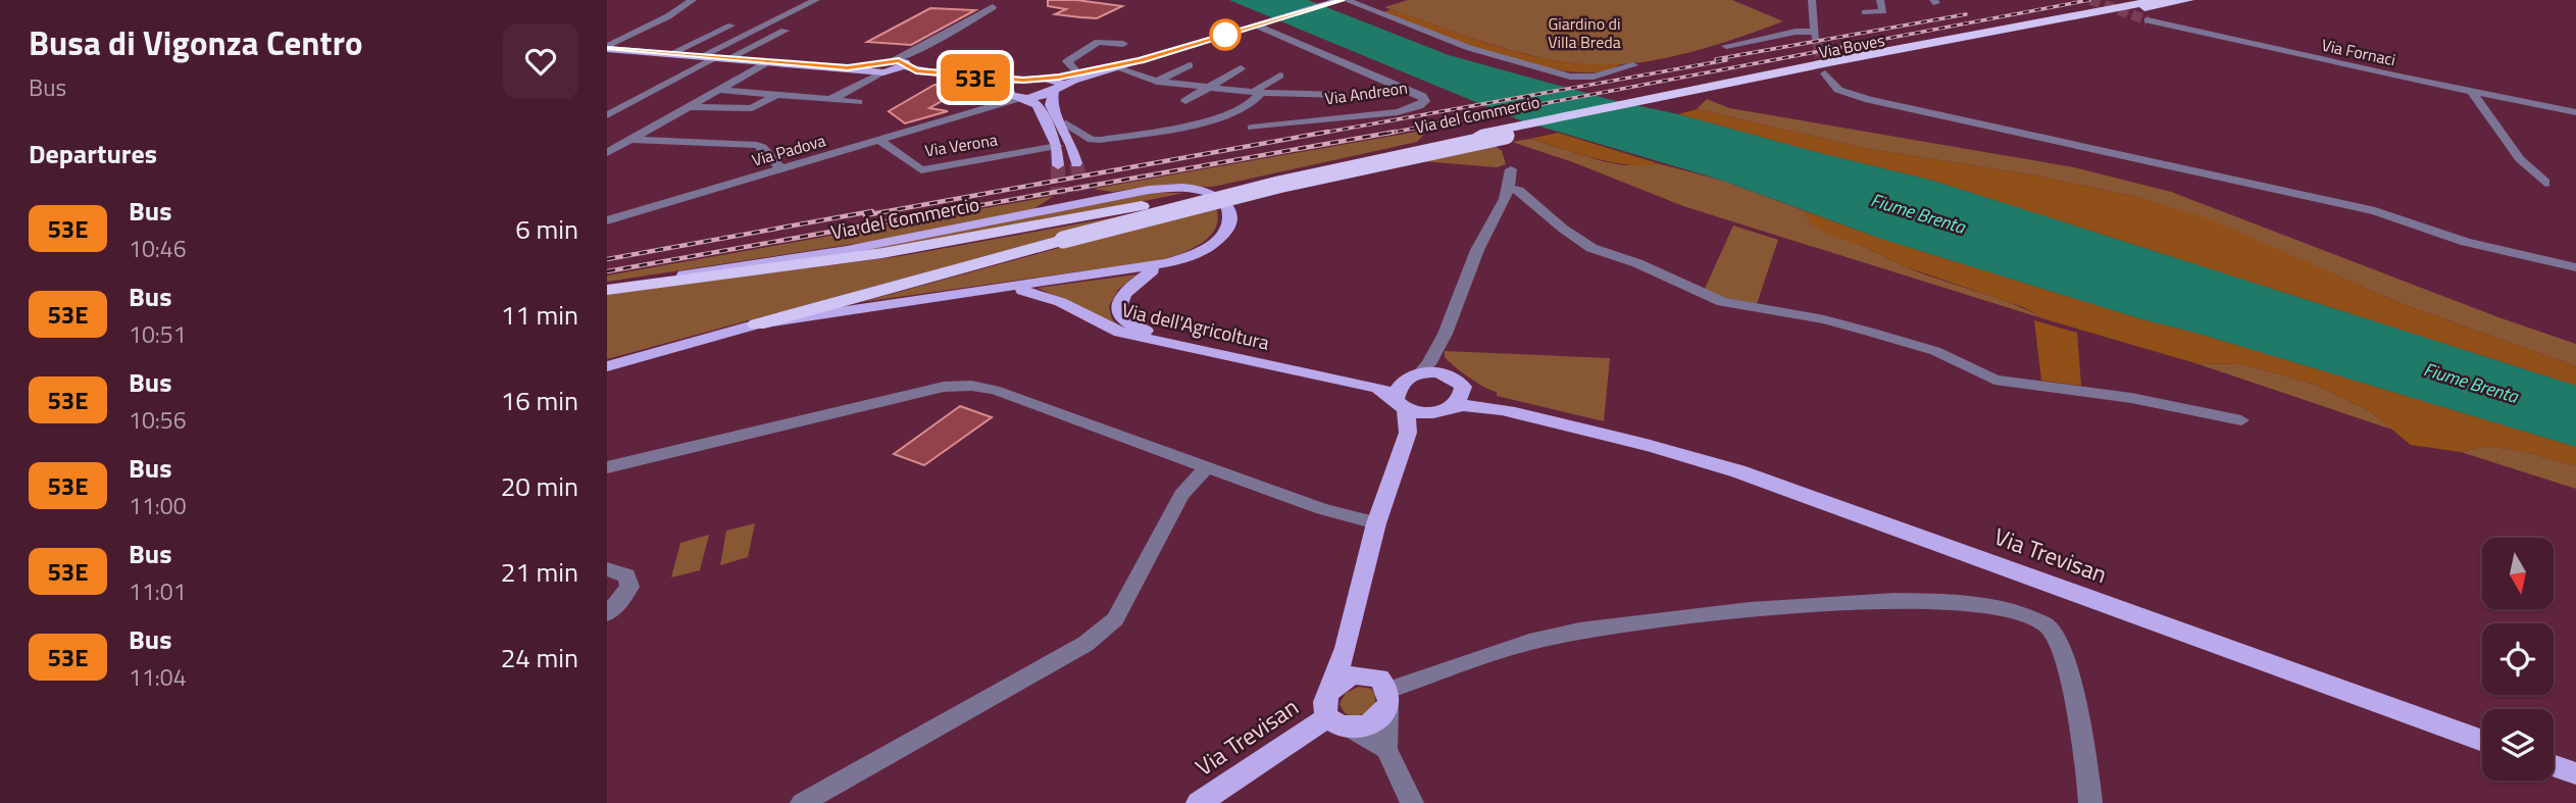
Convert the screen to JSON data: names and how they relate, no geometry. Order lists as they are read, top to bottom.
{
  "streets": {
    "highway": ["Via Boves", "Via del Commercio"],
    "main road": ["Via Padova", "Via dell'Agricoltura", "Via Trevisan"],
    "street": ["Via Fornaci", "Via Andreon", "Via Verona"]
  },
  "crossings": [
    ["Via Boves", "Via Fornaci"],
    ["Via Boves", "Via del Commercio"],
    ["Via Andreon", "Via Padova"],
    ["Via del Commercio", "Via dell'Agricoltura"],
    ["Via Verona", "Via Padova"],
    ["Via dell'Agricoltura", "Via Trevisan"]
  ],
  "water": ["Fiume Brenta"],
  "parks": ["Giardino di Villa Breda"],
  "lines": ["bus line 53E"],
  "north": "bottom",
  "page": {
    "heading": [
      ["Busa di Vigonza Centro", "Bus"],
      "Departures"
    ],
    "on_map": "53E",
    "list": [
      {
        "mark": "53E",
        "name": "Bus",
        "note": "10:46",
        "value": "6 min"
      },
      {
        "mark": "53E",
        "name": "Bus",
        "note": "10:51",
        "value": "11 min"
      },
      {
        "mark": "53E",
        "name": "Bus",
        "note": "10:56",
        "value": "16 min"
      },
      {
        "mark": "53E",
        "name": "Bus",
        "note": "11:00",
        "value": "20 min"
      },
      {
        "mark": "53E",
        "name": "Bus",
        "note": "11:01",
        "value": "21 min"
      },
      {
        "mark": "53E",
        "name": "Bus",
        "note": "11:04",
        "value": "24 min"
      }
    ]
  }
}
